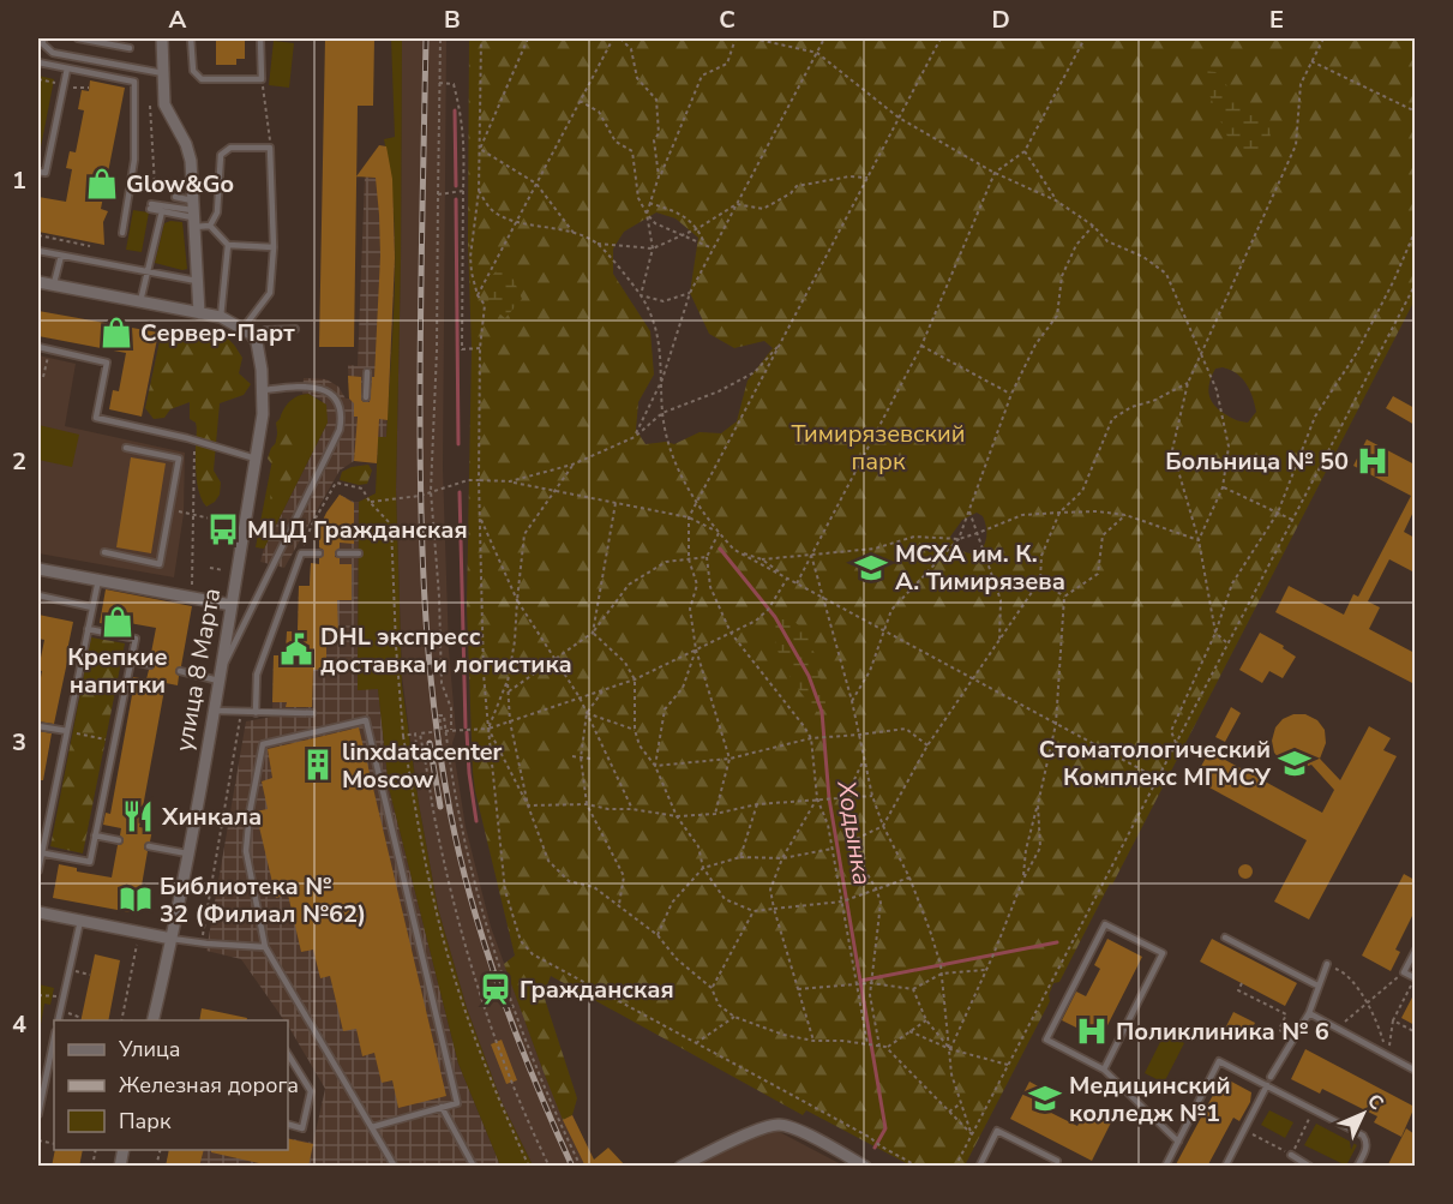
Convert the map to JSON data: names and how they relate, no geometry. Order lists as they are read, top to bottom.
{
  "streets": {
    "street": ["улица 8 Марта"]
  },
  "water": ["Ходынка"],
  "parks": ["Тимирязевский парк"],
  "places": {
    "shop": ["Glow&Go", "Сервер-Парт", "Крепкие напитки"],
    "hospital": ["Больница № 50", "Поликлиника № 6"],
    "bus stop": ["МЦД Гражданская"],
    "school or university": ["МСХА им. К. А. Тимирязева", "Стоматологический Комплекс МГМСУ", "Медицинский колледж №1"],
    "public building": ["DHL экспресс доставка и логистика"],
    "building": ["linxdatacenter Moscow"],
    "restaurant": ["Хинкала"],
    "library": ["Библиотека № 32 (Филиал №62)"],
    "station": ["Гражданская"]
  },
  "legend": ["Улица", "Железная дорога", "Парк"],
  "north": "top right",
  "grid": {
    "columns": [
      "A",
      "B",
      "C",
      "D",
      "E"
    ],
    "rows": [
      "1",
      "2",
      "3",
      "4"
    ]
  }
}
